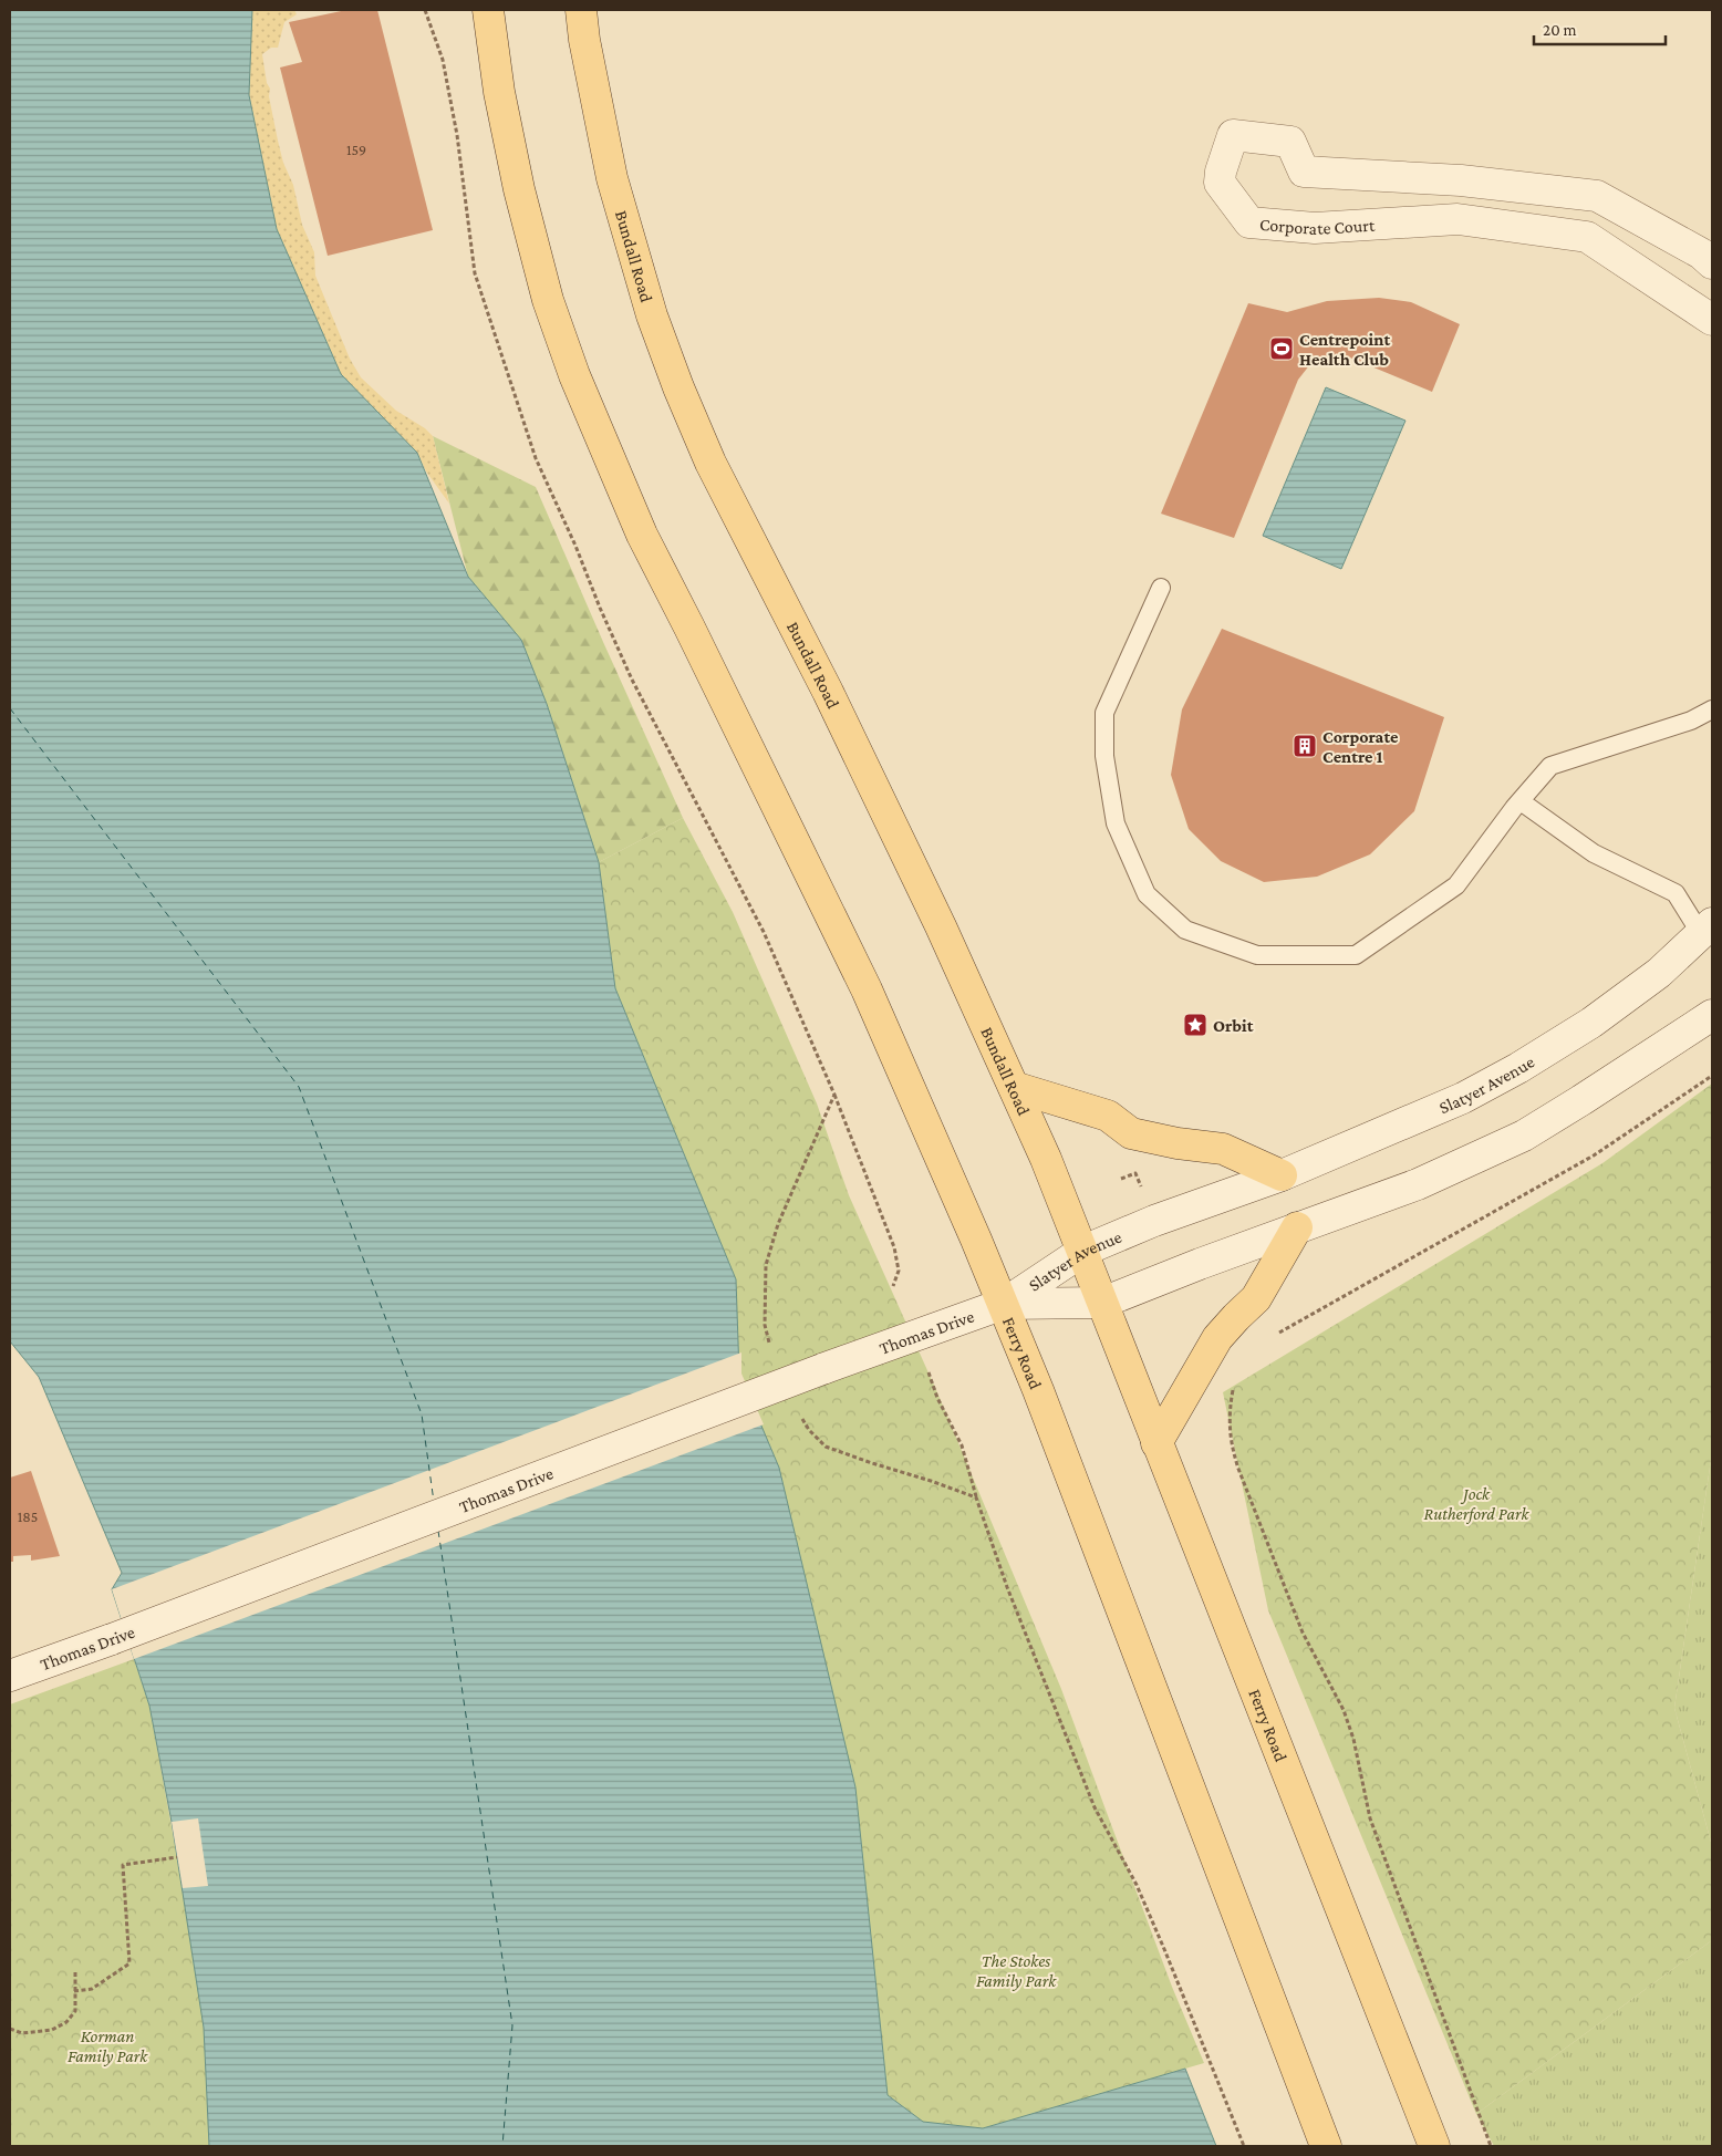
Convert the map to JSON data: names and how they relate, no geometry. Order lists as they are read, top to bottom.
{
  "streets": {
    "main road": [
      "Corporate Court",
      "Bundall Road",
      "Slatyer Avenue",
      "Thomas Drive",
      "Ferry Road"
    ]
  },
  "crossings": [
    ["Bundall Road", "Slatyer Avenue"],
    ["Bundall Road", "Ferry Road"],
    ["Slatyer Avenue", "Thomas Drive"],
    ["Slatyer Avenue", "Ferry Road"],
    ["Thomas Drive", "Ferry Road"]
  ],
  "parks": ["Jock Rutherford Park", "The Stokes Family Park", "Korman Family Park"],
  "places": {
    "sports": ["Centrepoint Health Club"],
    "building": ["Corporate Centre 1"],
    "place": ["Orbit"]
  },
  "house_numbers": ["159", "185"],
  "scale_bar": "20 m"
}
